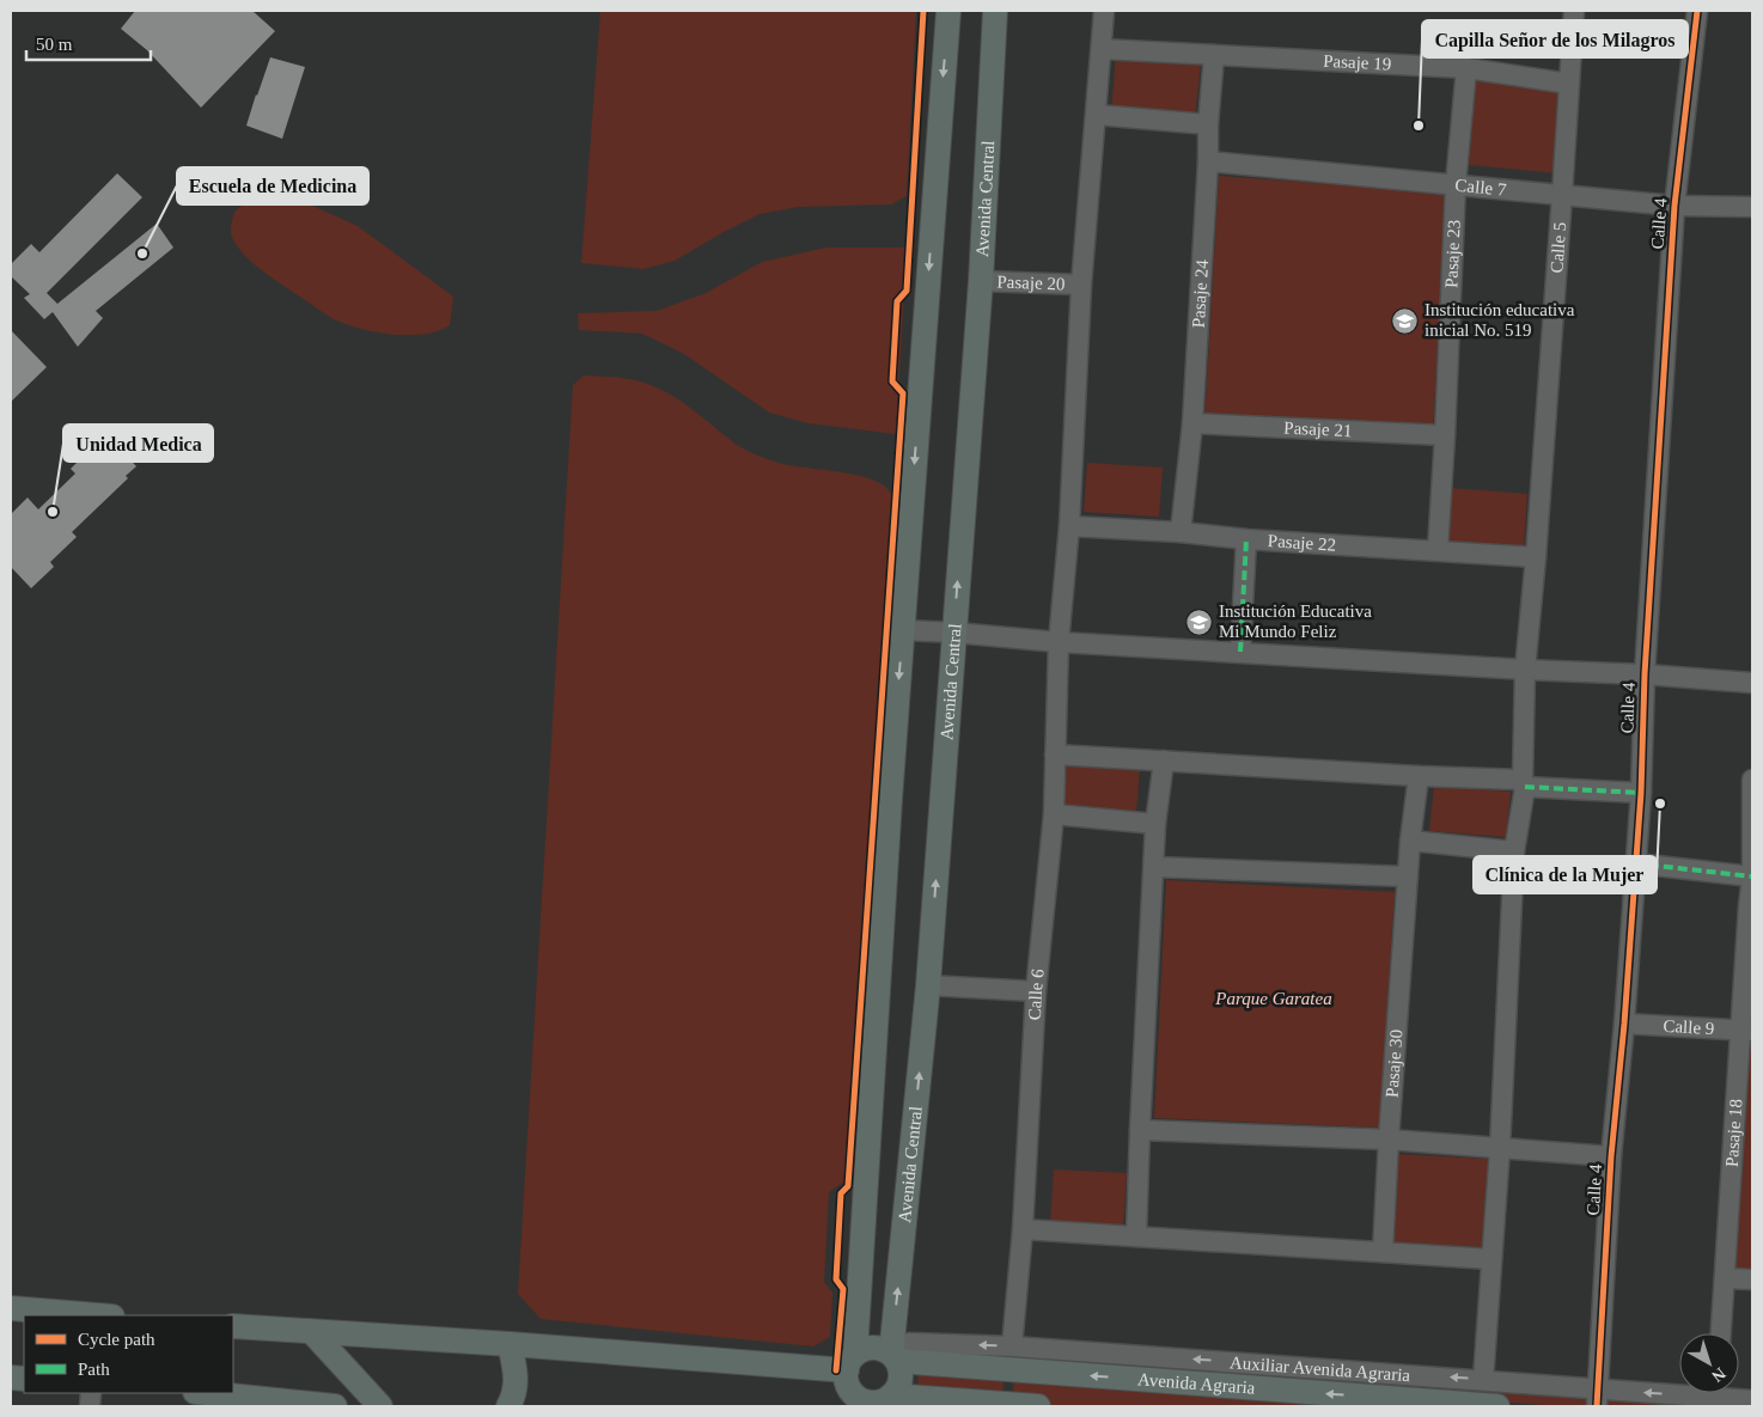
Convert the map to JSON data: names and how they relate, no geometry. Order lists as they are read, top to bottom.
{
  "streets": {
    "main road": ["Avenida Central", "Avenida Agraria"],
    "street": [
      "Pasaje 19",
      "Calle 7",
      "Calle 4",
      "Calle 5",
      "Pasaje 23",
      "Pasaje 20",
      "Pasaje 24",
      "Pasaje 21",
      "Pasaje 22",
      "Calle 6",
      "Calle 9",
      "Pasaje 30",
      "Pasaje 18",
      "Auxiliar Avenida Agraria"
    ]
  },
  "crossings": [
    ["Pasaje 19", "Calle 5"],
    ["Pasaje 19", "Pasaje 23"],
    ["Pasaje 19", "Pasaje 24"],
    ["Pasaje 19", "Calle 6"],
    ["Calle 7", "Calle 4"],
    ["Calle 7", "Calle 5"],
    ["Calle 7", "Pasaje 23"],
    ["Calle 7", "Pasaje 24"],
    ["Avenida Central", "Pasaje 20"],
    ["Avenida Central", "Auxiliar Avenida Agraria"],
    ["Avenida Central", "Avenida Agraria"],
    ["Calle 4", "Calle 9"],
    ["Calle 4", "Auxiliar Avenida Agraria"],
    ["Calle 5", "Pasaje 22"],
    ["Calle 5", "Auxiliar Avenida Agraria"],
    ["Pasaje 23", "Pasaje 21"],
    ["Pasaje 23", "Pasaje 22"],
    ["Pasaje 20", "Calle 6"],
    ["Pasaje 24", "Pasaje 21"],
    ["Pasaje 24", "Pasaje 22"],
    ["Pasaje 22", "Calle 6"],
    ["Calle 6", "Auxiliar Avenida Agraria"],
    ["Calle 9", "Pasaje 18"],
    ["Auxiliar Avenida Agraria", "Avenida Agraria"]
  ],
  "one_way": ["Avenida Agraria"],
  "parks": ["Parque Garatea"],
  "places": {
    "other": [
      "Capilla Señor de los Milagros",
      "Escuela de Medicina",
      "Unidad Medica",
      "Clínica de la Mujer"
    ],
    "school or university": ["Institución educativa inicial No. 519", "Institución Educativa Mi Mundo Feliz"]
  },
  "legend": ["Cycle path", "Path"],
  "scale_bar": "50 m",
  "north": "bottom right"
}
